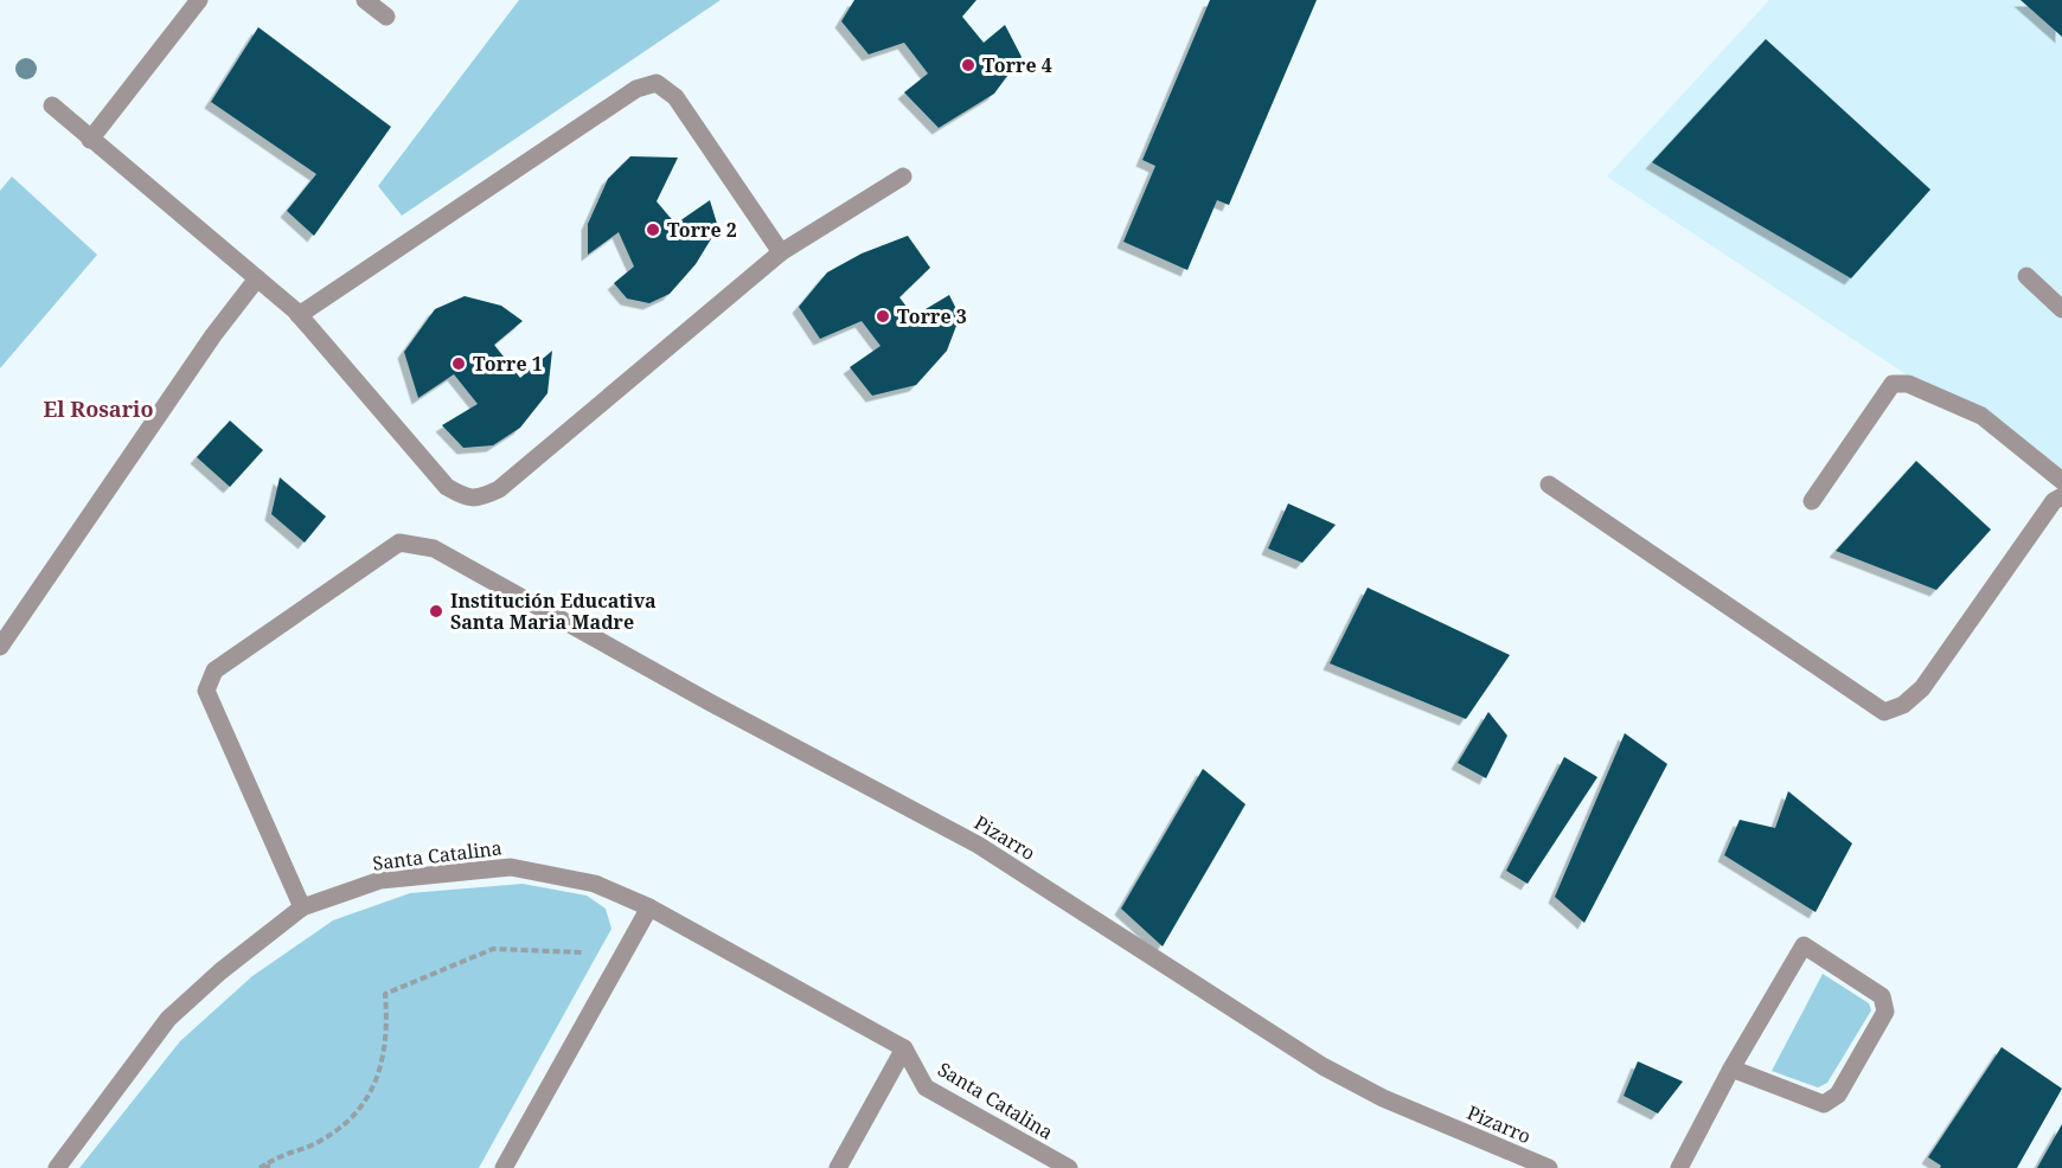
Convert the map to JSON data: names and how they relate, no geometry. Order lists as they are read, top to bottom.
{
  "streets": {
    "street": ["Pizarro", "Santa Catalina"]
  },
  "crossings": [
    ["Pizarro", "Santa Catalina"]
  ],
  "districts": ["El Rosario"],
  "places": [
    "Torre 4",
    "Torre 2",
    "Torre 3",
    "Torre 1",
    "Institución Educativa Santa Maria Madre"
  ]
}
